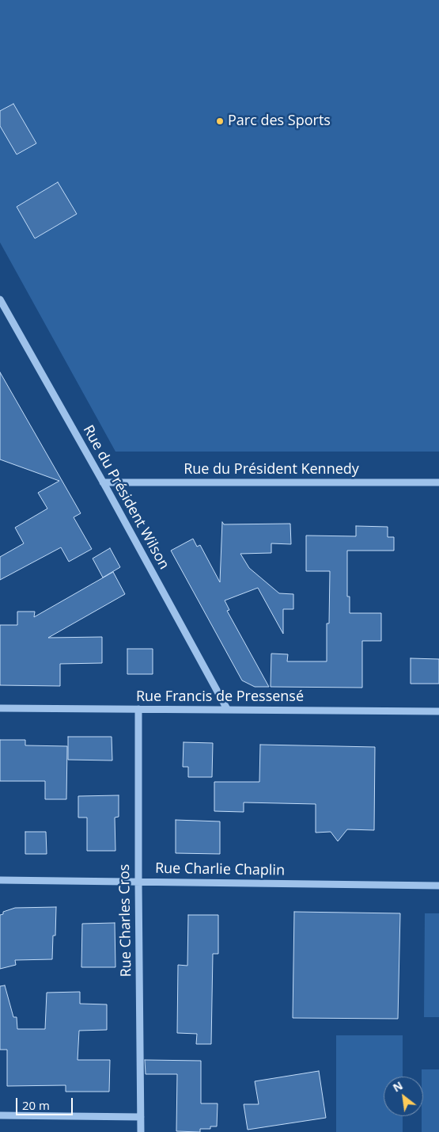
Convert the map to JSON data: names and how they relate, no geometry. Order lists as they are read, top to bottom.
{
  "streets": {
    "street": [
      "Rue du Président Kennedy",
      "Rue du Président Wilson",
      "Rue Francis de Pressensé",
      "Rue Charlie Chaplin",
      "Rue Charles Cros"
    ]
  },
  "crossings": [
    ["Rue du Président Kennedy", "Rue du Président Wilson"],
    ["Rue du Président Wilson", "Rue Francis de Pressensé"],
    ["Rue Francis de Pressensé", "Rue Charles Cros"],
    ["Rue Charlie Chaplin", "Rue Charles Cros"]
  ],
  "places": ["Parc des Sports"],
  "scale_bar": "20 m",
  "north": "top left"
}
